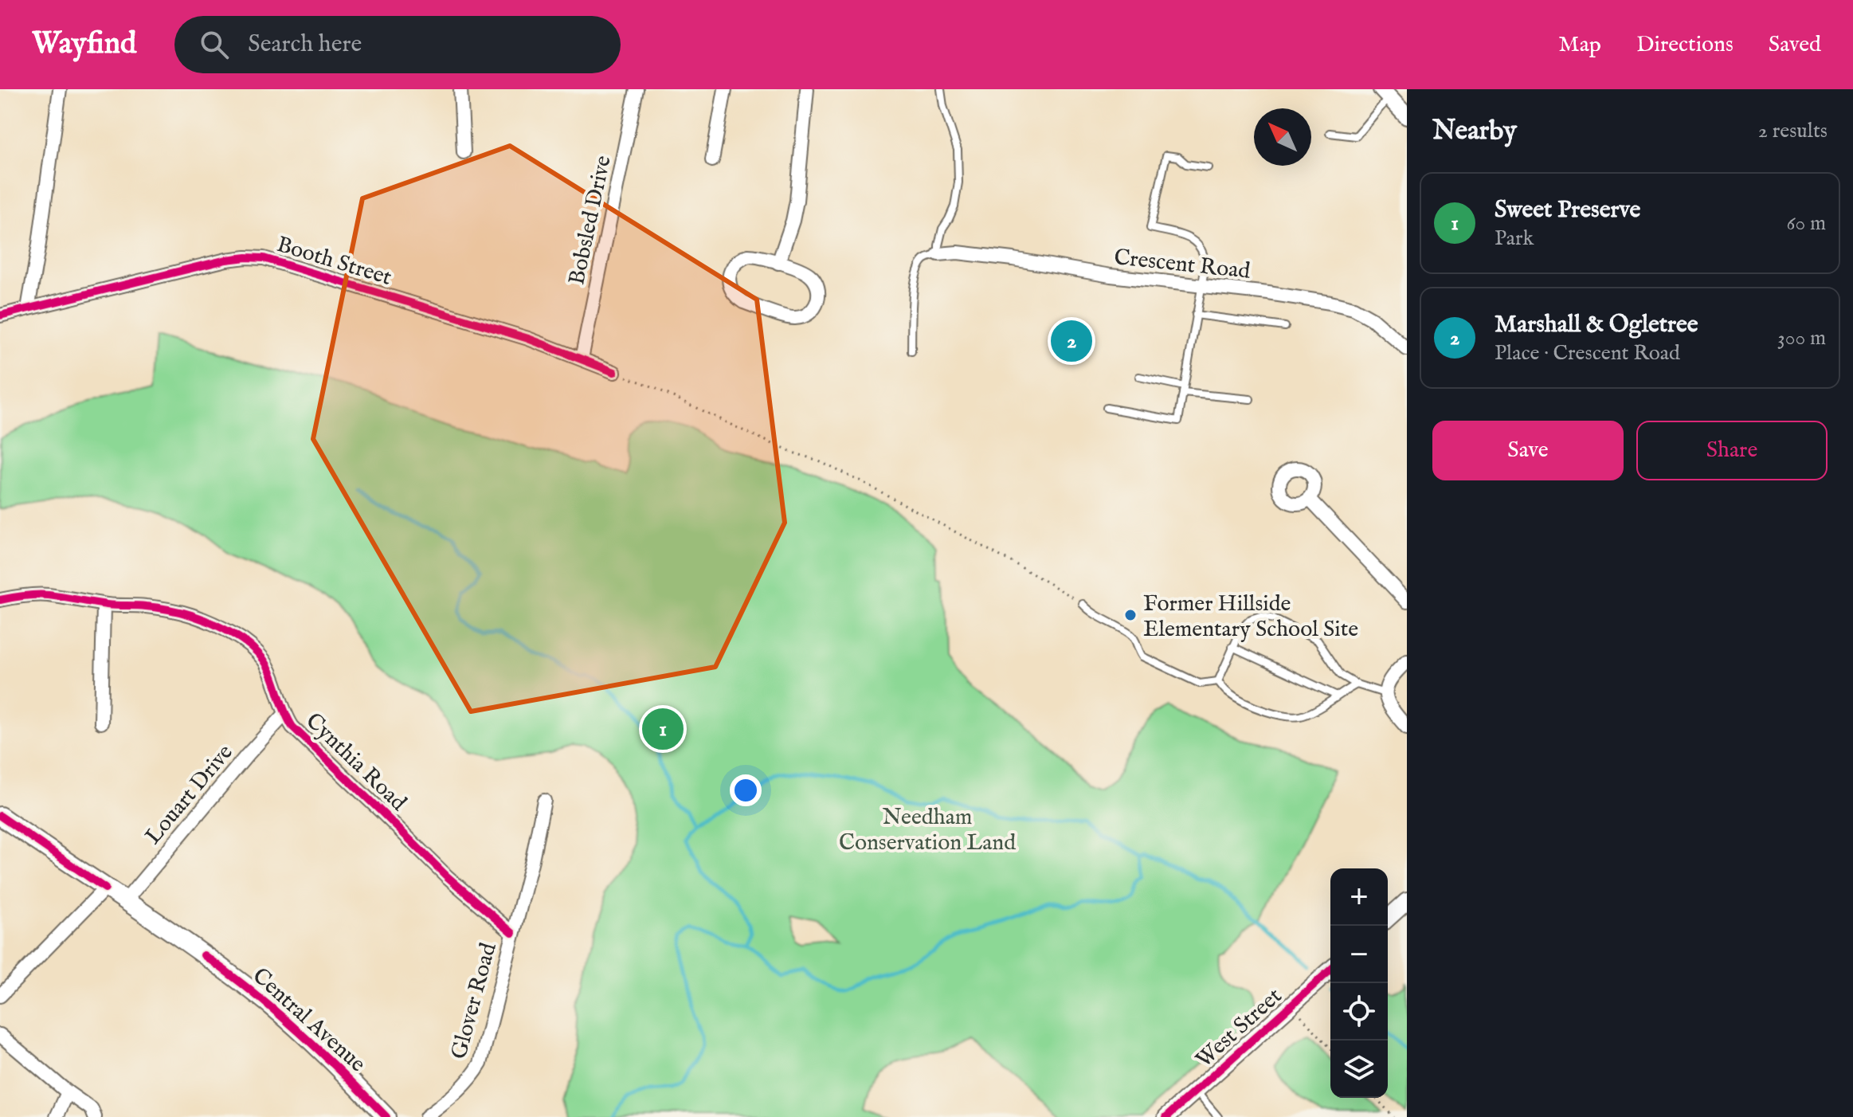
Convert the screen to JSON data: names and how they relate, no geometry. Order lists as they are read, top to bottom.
{
  "streets": {
    "main road": ["Central Avenue"],
    "street": [
      "Bobsled Drive",
      "Booth Street",
      "Crescent Road",
      "Cynthia Road",
      "Louart Drive",
      "Glover Road",
      "West Street"
    ]
  },
  "crossings": [
    ["Bobsled Drive", "Booth Street"],
    ["Cynthia Road", "Louart Drive"],
    ["Cynthia Road", "Glover Road"],
    ["Louart Drive", "Central Avenue"]
  ],
  "parks": ["Needham Conservation Land"],
  "places": ["Former Hillside Elementary School Site"],
  "north": "top left",
  "page": {
    "header": "Wayfind",
    "search": "Search here",
    "nav": ["Map", "Directions", "Saved"],
    "heading": ["Nearby", "2 results"],
    "list": [
      {
        "mark": "1",
        "name": "Sweet Preserve",
        "note": "Park",
        "value": "60 m"
      },
      {
        "mark": "2",
        "name": "Marshall & Ogletree",
        "note": "Place · Crescent Road",
        "value": "300 m"
      }
    ],
    "pins": ["2", "1"],
    "buttons": ["Save", "Share"],
    "map_buttons": ["+", "−"]
  }
}
